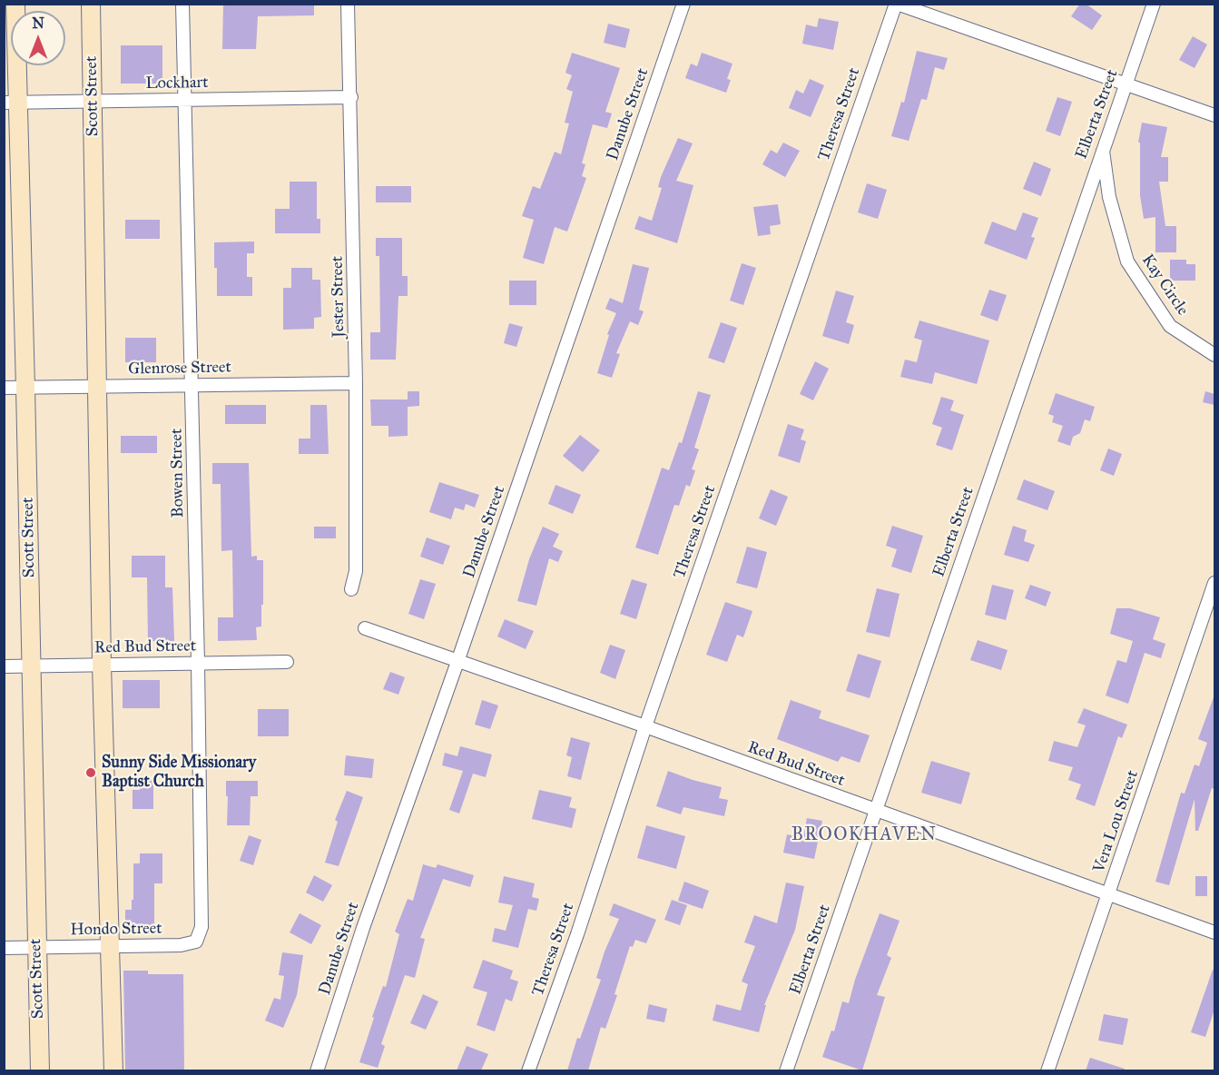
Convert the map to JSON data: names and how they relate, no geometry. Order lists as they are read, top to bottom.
{
  "streets": {
    "main road": ["Scott Street"],
    "street": [
      "Lockhart",
      "Danube Street",
      "Theresa Street",
      "Elberta Street",
      "Kay Circle",
      "Jester Street",
      "Glenrose Street",
      "Bowen Street",
      "Red Bud Street",
      "Vera Lou Street",
      "Hondo Street"
    ]
  },
  "crossings": [
    ["Lockhart", "Scott Street"],
    ["Lockhart", "Jester Street"],
    ["Lockhart", "Bowen Street"],
    ["Scott Street", "Glenrose Street"],
    ["Scott Street", "Red Bud Street"],
    ["Scott Street", "Hondo Street"],
    ["Danube Street", "Red Bud Street"],
    ["Theresa Street", "Red Bud Street"],
    ["Elberta Street", "Kay Circle"],
    ["Elberta Street", "Red Bud Street"],
    ["Jester Street", "Glenrose Street"],
    ["Glenrose Street", "Bowen Street"],
    ["Bowen Street", "Red Bud Street"],
    ["Bowen Street", "Hondo Street"],
    ["Red Bud Street", "Vera Lou Street"]
  ],
  "districts": ["BROOKHAVEN"],
  "places": ["Sunny Side Missionary Baptist Church"],
  "north": "top"
}
